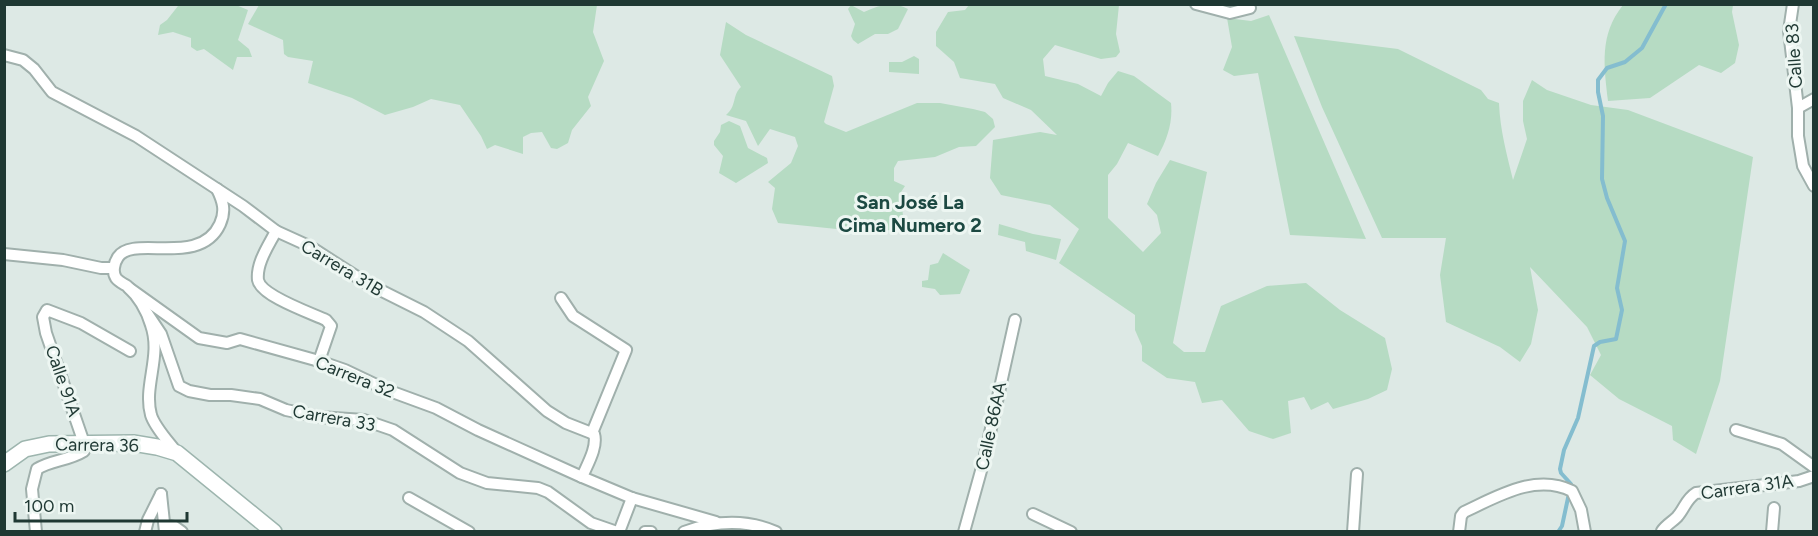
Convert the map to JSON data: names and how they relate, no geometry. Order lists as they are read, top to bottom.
{
  "streets": {
    "main road": ["Carrera 36"],
    "street": [
      "Calle 83",
      "Carrera 31B",
      "Carrera 32",
      "Calle 91A",
      "Carrera 33",
      "Calle 86AA",
      "Carrera 31A"
    ]
  },
  "crossings": [
    ["Carrera 32", "Carrera 33"],
    ["Calle 91A", "Carrera 36"]
  ],
  "districts": ["San José La Cima Numero 2"],
  "scale_bar": "100 m"
}
